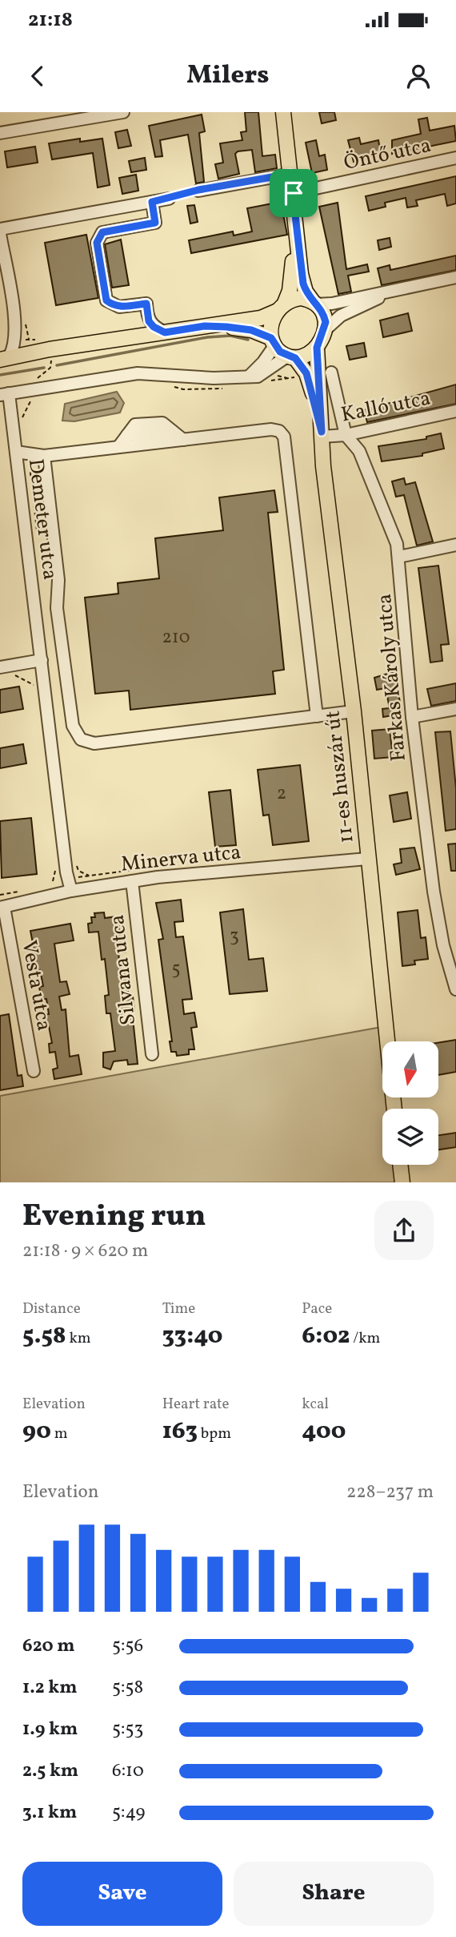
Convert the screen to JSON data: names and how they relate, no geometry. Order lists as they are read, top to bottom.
{
  "streets": {
    "main road": ["11-es huszár út"],
    "street": [
      "Öntő utca",
      "Kalló utca",
      "Demeter utca",
      "Farkas Károly utca",
      "Minerva utca",
      "Silvana utca",
      "Vesta utca"
    ]
  },
  "crossings": [
    ["Kalló utca", "Farkas Károly utca"],
    ["Kalló utca", "11-es huszár út"],
    ["Demeter utca", "Minerva utca"],
    ["11-es huszár út", "Minerva utca"],
    ["Minerva utca", "Silvana utca"],
    ["Minerva utca", "Vesta utca"]
  ],
  "house_numbers": [
    "210",
    "2",
    "3",
    "5"
  ],
  "north": "bottom",
  "page": {
    "status": "21:18",
    "header": "Milers",
    "heading": ["Evening run", "21:18 · 9 × 620 m"],
    "stats": [
      ["Distance", "5.58 km"],
      ["Time", "33:40"],
      ["Pace", "6:02 /km"],
      ["Elevation", "90 m"],
      ["Heart rate", "163 bpm"],
      ["kcal", "400"]
    ],
    "chart": ["Elevation", "228–237 m"],
    "list": [
      {
        "name": "620 m",
        "note": "5:56"
      },
      {
        "name": "1.2 km",
        "note": "5:58"
      },
      {
        "name": "1.9 km",
        "note": "5:53"
      },
      {
        "name": "2.5 km",
        "note": "6:10"
      },
      {
        "name": "3.1 km",
        "note": "5:49"
      }
    ],
    "buttons": ["Save", "Share"]
  }
}
